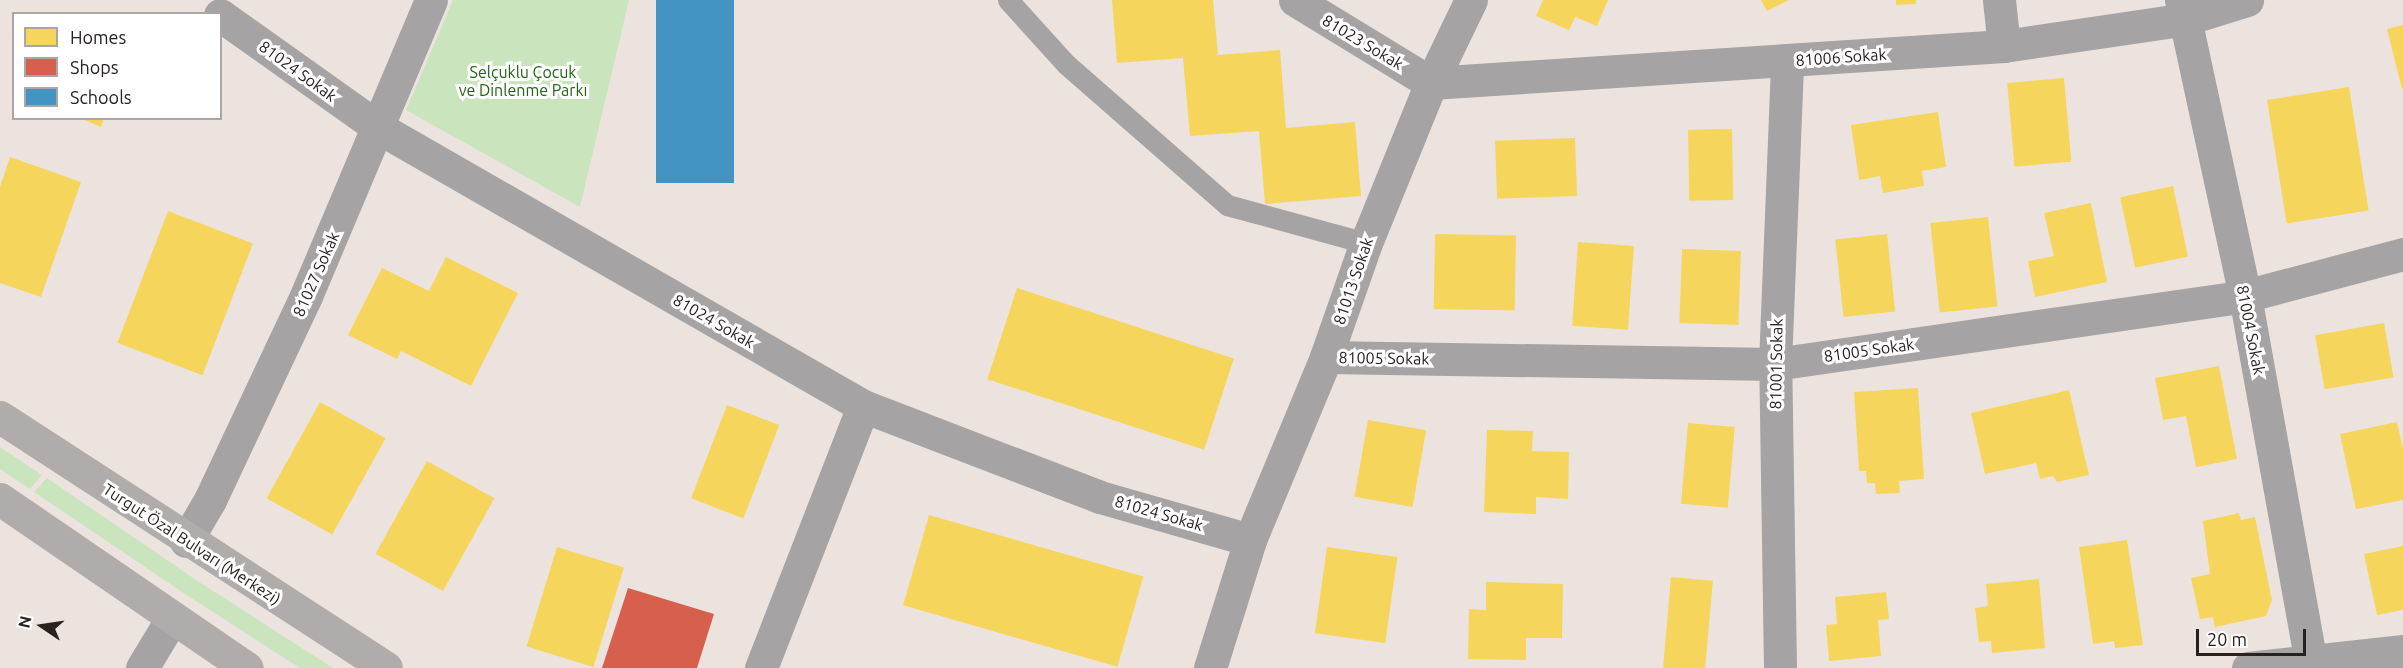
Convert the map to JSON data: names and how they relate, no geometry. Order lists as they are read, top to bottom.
{
  "streets": {
    "main road": ["Turgut Özal Bulvarı (Merkezi)"],
    "street": [
      "81023 Sokak",
      "81006 Sokak",
      "81024 Sokak",
      "81027 Sokak",
      "81013 Sokak",
      "81004 Sokak",
      "81005 Sokak",
      "81001 Sokak"
    ]
  },
  "crossings": [
    ["81023 Sokak", "81006 Sokak"],
    ["81023 Sokak", "81013 Sokak"],
    ["81006 Sokak", "81013 Sokak"],
    ["81006 Sokak", "81004 Sokak"],
    ["81006 Sokak", "81001 Sokak"],
    ["81024 Sokak", "81027 Sokak"],
    ["81024 Sokak", "81013 Sokak"],
    ["81027 Sokak", "Turgut Özal Bulvarı (Merkezi)"],
    ["81013 Sokak", "81005 Sokak"],
    ["81004 Sokak", "81005 Sokak"],
    ["81005 Sokak", "81001 Sokak"]
  ],
  "parks": ["Selçuklu Çocuk ve Dinlenme Parkı"],
  "legend": ["Homes", "Shops", "Schools"],
  "scale_bar": "20 m",
  "north": "left"
}
